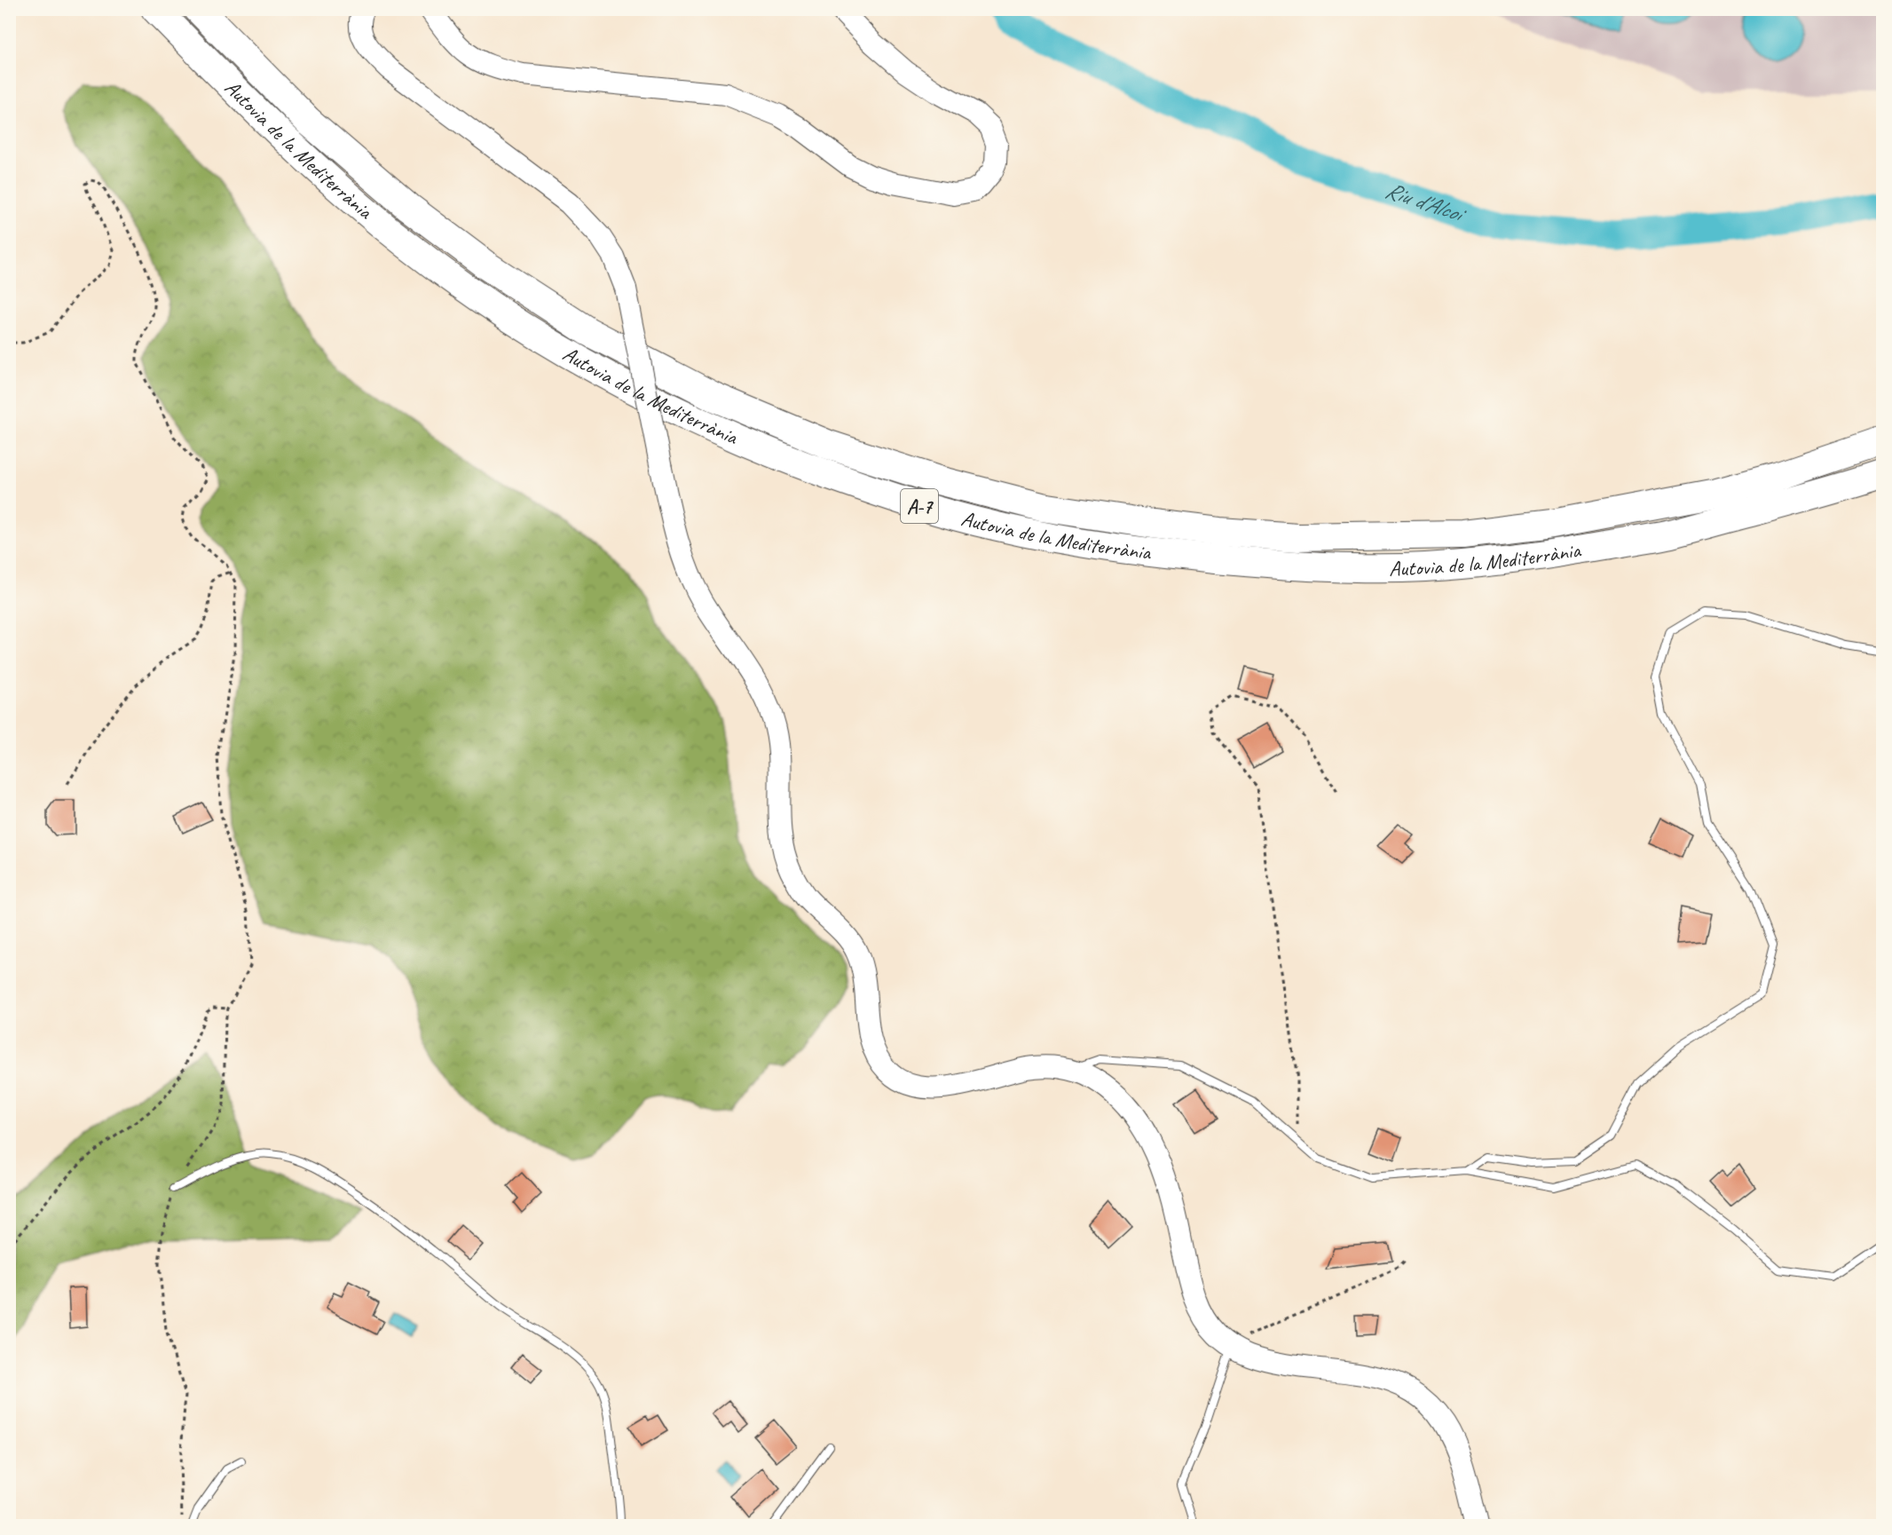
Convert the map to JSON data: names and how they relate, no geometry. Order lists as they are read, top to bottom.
{
  "streets": {
    "highway": ["Autovia de la Mediterrània", "A-7"]
  },
  "water": ["Riu d'Alcoi"]
}
